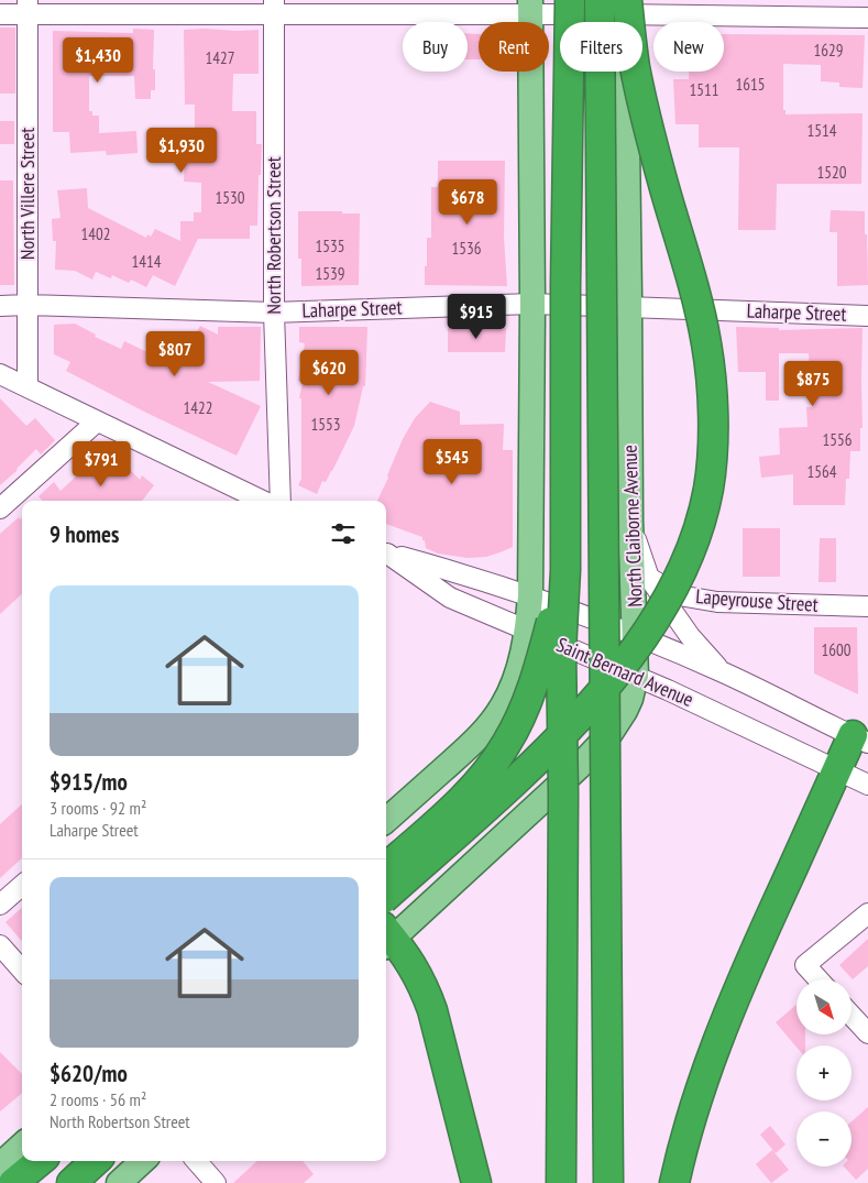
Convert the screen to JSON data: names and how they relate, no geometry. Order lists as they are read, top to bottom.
{
  "streets": {
    "main road": ["North Claiborne Avenue"],
    "street": [
      "North Villere Street",
      "North Robertson Street",
      "Laharpe Street",
      "Lapeyrouse Street",
      "Saint Bernard Avenue"
    ]
  },
  "crossings": [
    ["North Villere Street", "Laharpe Street"],
    ["North Robertson Street", "Laharpe Street"],
    ["Laharpe Street", "North Claiborne Avenue"],
    ["North Claiborne Avenue", "Saint Bernard Avenue"]
  ],
  "house_numbers": [
    "1629",
    "1427",
    "1615",
    "1511",
    "1514",
    "1520",
    "1530",
    "1402",
    "1535",
    "1536",
    "1414",
    "1539",
    "1422",
    "1553",
    "1556",
    "1564",
    "1600"
  ],
  "north": "bottom right",
  "page": {
    "chip": [
      "Buy",
      "Rent",
      "Filters",
      "New"
    ],
    "price": [
      "$1,430",
      "$1,930",
      "$678",
      "$915",
      "$807",
      "$620",
      "$875",
      "$545",
      "$791"
    ],
    "heading": "9 homes",
    "list": [
      {
        "name": "$915/mo",
        "note": "3 rooms · 92 m² · Laharpe Street"
      },
      {
        "name": "$620/mo",
        "note": "2 rooms · 56 m² · North Robertson Street"
      }
    ],
    "map_buttons": ["+", "−"]
  }
}
